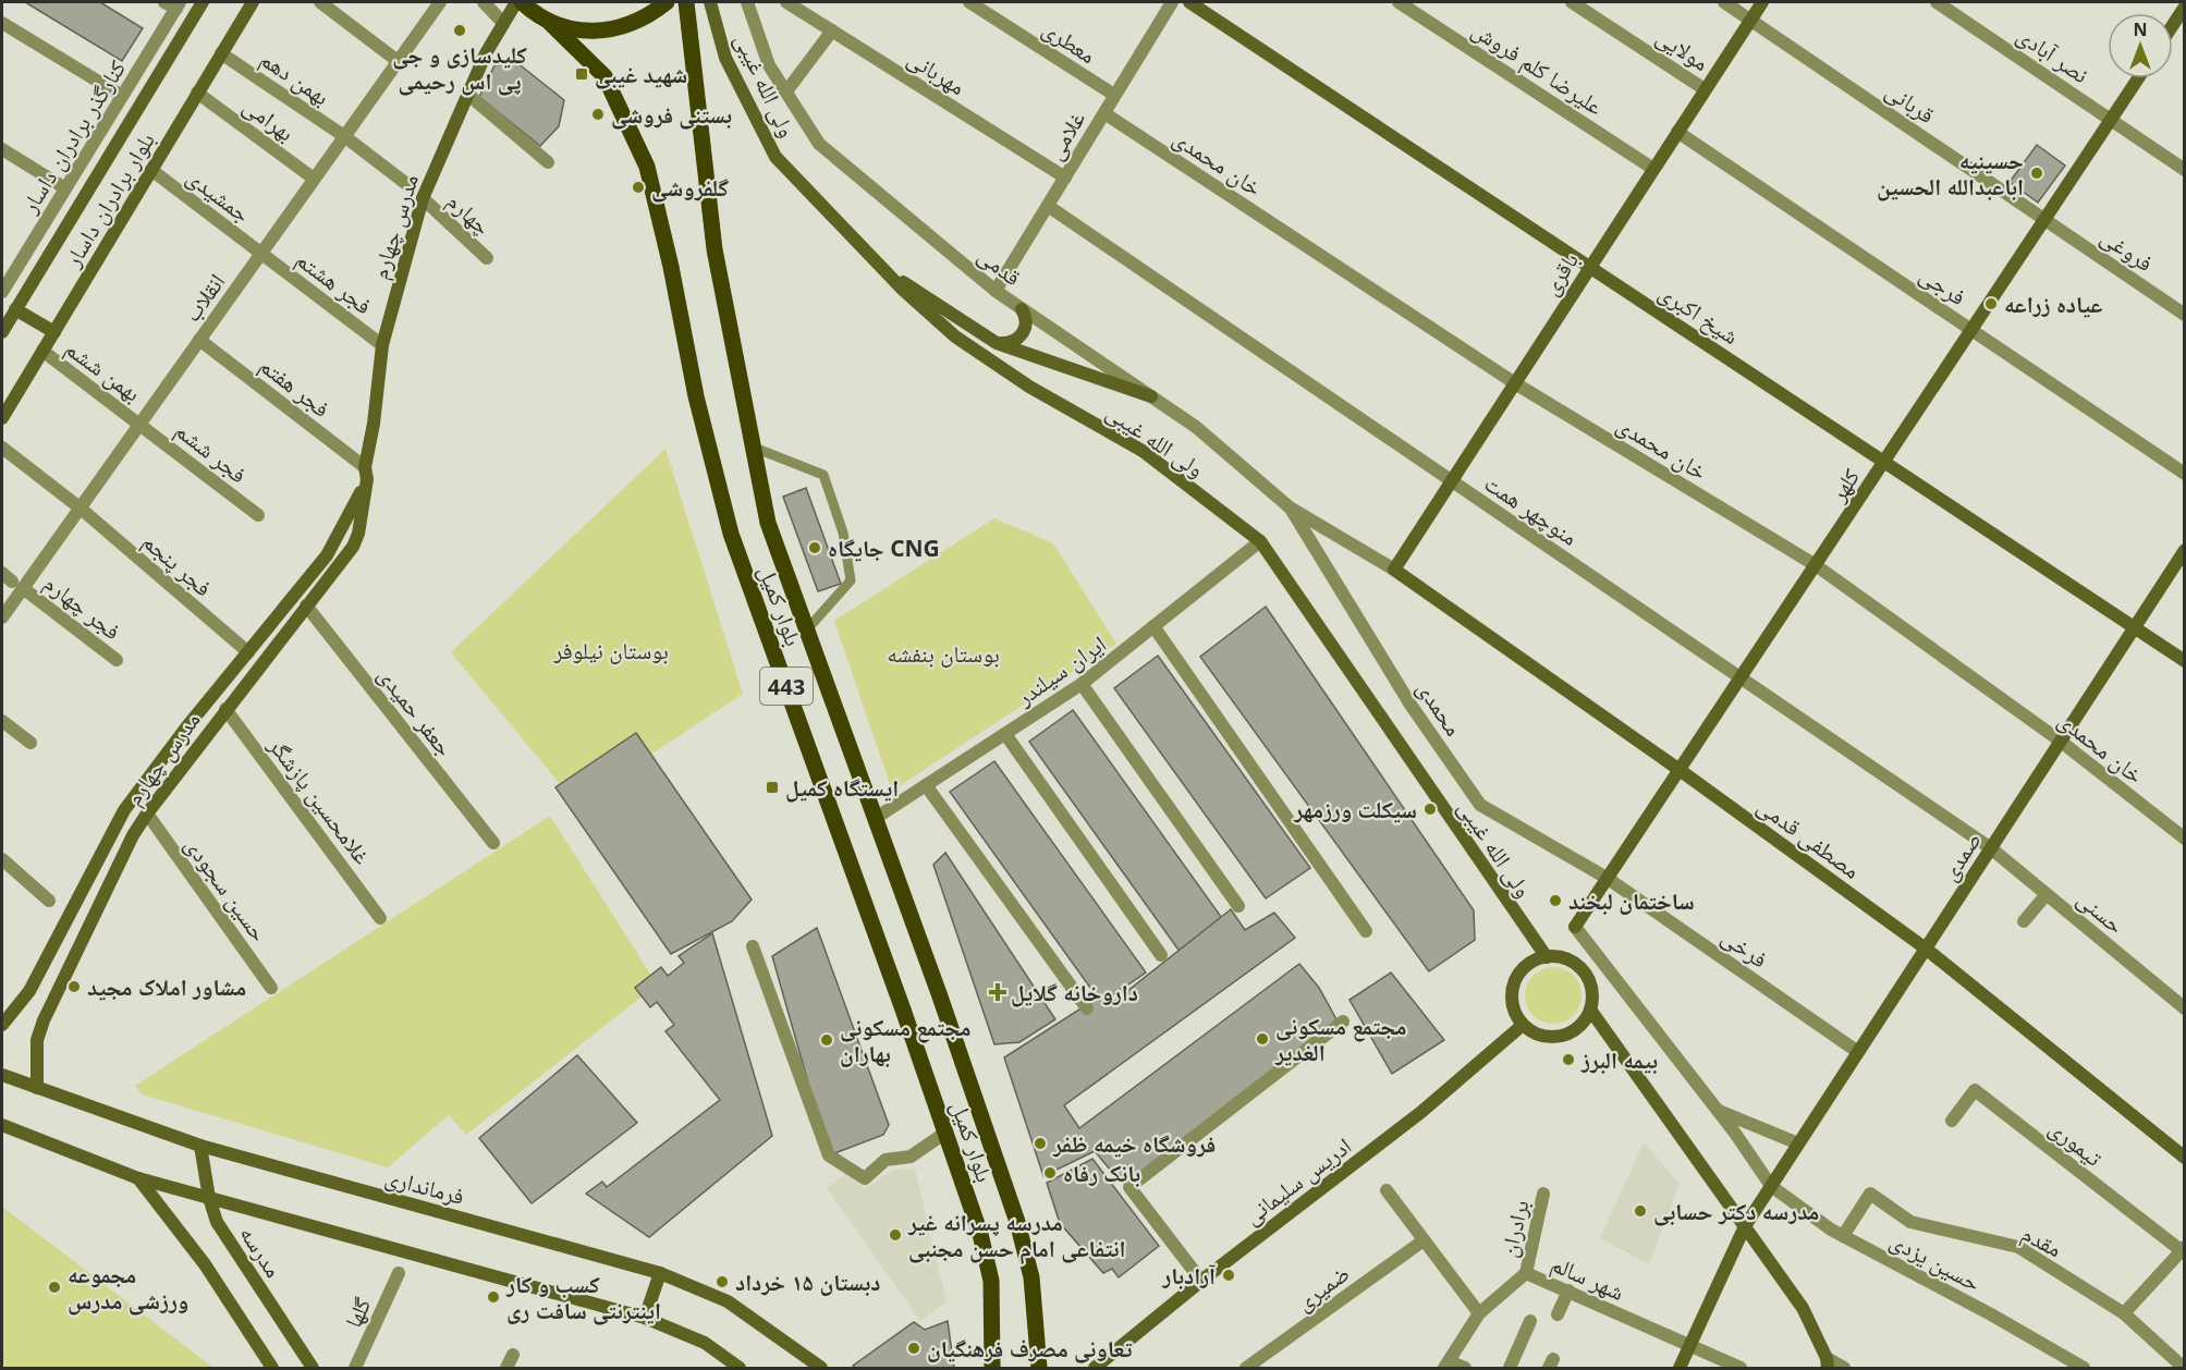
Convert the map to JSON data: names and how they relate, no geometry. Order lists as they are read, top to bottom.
{
  "streets": {
    "main road": ["بلوار کمیل", "443"],
    "street": [
      "معطری",
      "مولایی",
      "نصر آبادی",
      "علیرضا کلم فروش",
      "مهربانی",
      "بهمن دهم",
      "ولی الله غیبی",
      "قربانی",
      "بهرامی",
      "غلامی",
      "کنارگذر برادران داسار",
      "خان محمدی",
      "جمشیدی",
      "بلوار برادران داسار",
      "چهارم",
      "مدرس چهارم",
      "فروغی",
      "قدمی",
      "باقری",
      "فجر هشتم",
      "فرجی",
      "انقلاب",
      "شیخ اکبری",
      "بهمن ششم",
      "فجر هفتم",
      "فجر ششم",
      "کلهر",
      "منوچهر همت",
      "فجر پنجم",
      "فجر چهارم",
      "ایران سیلندر",
      "محمدی",
      "جعفر حمیدی",
      "غلامحسین پازشگر",
      "مصطفی قدمی",
      "صمدی",
      "حسین سجودی",
      "حسنی",
      "فرخی",
      "تیموری",
      "ادریس سلیمانی",
      "فرمانداری",
      "برادران",
      "مقدم",
      "مدرسه",
      "حسین یزدی",
      "شهر سالم",
      "ضمیری",
      "گلها"
    ]
  },
  "crossings": [
    ["معطری", "غلامی"],
    ["مولایی", "باقری"],
    ["نصر آبادی", "کلهر"],
    ["علیرضا کلم فروش", "باقری"],
    ["مهربانی", "غلامی"],
    ["بهمن دهم", "بلوار برادران داسار"],
    ["بهمن دهم", "انقلاب"],
    ["ولی الله غیبی", "ایران سیلندر"],
    ["ولی الله غیبی", "ادریس سلیمانی"],
    ["قربانی", "فروغی"],
    ["قربانی", "باقری"],
    ["قربانی", "کلهر"],
    ["بهرامی", "بلوار برادران داسار"],
    ["بهرامی", "انقلاب"],
    ["غلامی", "خان محمدی"],
    ["غلامی", "قدمی"],
    ["غلامی", "منوچهر همت"],
    ["خان محمدی", "باقری"],
    ["خان محمدی", "کلهر"],
    ["خان محمدی", "صمدی"],
    ["جمشیدی", "بلوار برادران داسار"],
    ["جمشیدی", "فجر هشتم"],
    ["جمشیدی", "انقلاب"],
    ["بلوار برادران داسار", "بهمن ششم"],
    ["چهارم", "مدرس چهارم"],
    ["مدرس چهارم", "فجر هشتم"],
    ["مدرس چهارم", "فجر هفتم"],
    ["مدرس چهارم", "فجر پنجم"],
    ["مدرس چهارم", "جعفر حمیدی"],
    ["مدرس چهارم", "غلامحسین پازشگر"],
    ["مدرس چهارم", "حسین سجودی"],
    ["مدرس چهارم", "فرمانداری"],
    ["فروغی", "کلهر"],
    ["قدمی", "محمدی"],
    ["باقری", "فرجی"],
    ["باقری", "شیخ اکبری"],
    ["باقری", "منوچهر همت"],
    ["باقری", "مصطفی قدمی"],
    ["فجر هشتم", "انقلاب"],
    ["فرجی", "کلهر"],
    ["انقلاب", "بهمن ششم"],
    ["انقلاب", "فجر هفتم"],
    ["انقلاب", "فجر ششم"],
    ["انقلاب", "فجر پنجم"],
    ["انقلاب", "فجر چهارم"],
    ["شیخ اکبری", "کلهر"],
    ["شیخ اکبری", "صمدی"],
    ["بهمن ششم", "فجر ششم"],
    ["کلهر", "منوچهر همت"],
    ["کلهر", "محمدی"],
    ["کلهر", "مصطفی قدمی"],
    ["کلهر", "فرخی"],
    ["منوچهر همت", "صمدی"],
    ["منوچهر همت", "حسنی"],
    ["بلوار کمیل", "ایران سیلندر"],
    ["محمدی", "فرخی"],
    ["مصطفی قدمی", "صمدی"],
    ["صمدی", "حسنی"],
    ["صمدی", "فرخی"],
    ["صمدی", "حسین یزدی"],
    ["صمدی", "شهر سالم"],
    ["فرمانداری", "مدرسه"],
    ["برادران", "شهر سالم"],
    ["مقدم", "حسین یزدی"]
  ],
  "parks": ["بوستان نیلوفر", "بوستان بنفشه"],
  "places": {
    "other": [
      "کلیدسازی و جی پی اس رحیمی",
      "بستنی فروشی",
      "حسینیه اباعبدالله الحسین",
      "گلفروشی",
      "عیاده زراعه",
      "جایگاه CNG",
      "سیکلت ورزمهر",
      "ساختمان لبخند",
      "مشاور املاک مجید",
      "مجتمع مسکونی الغدیر",
      "مجتمع مسکونی بهاران",
      "بیمه البرز",
      "فروشگاه خیمه ظفر",
      "بانک رفاه",
      "مدرسه دکتر حسابی",
      "مدرسه پسرانه غیر انتفاعی امام حسن مجنبی",
      "آرادبار",
      "دبستان ۱۵ خرداد",
      "مجموعه ورزشی مدرس",
      "کسب و کار اینترنتی سافت ری",
      "تعاونی مصرف فرهنگیان"
    ],
    "transit": ["شهید غیبی", "ایستگاه کمیل"],
    "health": ["داروخانه گلایل"]
  },
  "north": "top"
}
